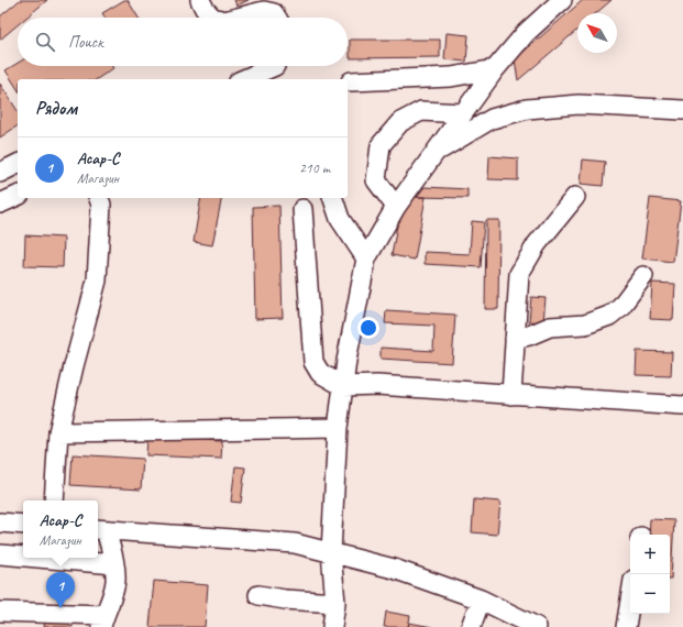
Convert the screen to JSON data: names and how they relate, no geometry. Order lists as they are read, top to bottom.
{
  "north": "top left",
  "page": {
    "search": "Поиск",
    "heading": "Рядом",
    "list": [
      {
        "mark": "1",
        "name": "Асар-С",
        "note": "Магазин",
        "value": "210 m"
      }
    ],
    "popup": ["Асар-С", "Магазин"],
    "map_buttons": ["+", "−"],
    "pins": "1"
  }
}
